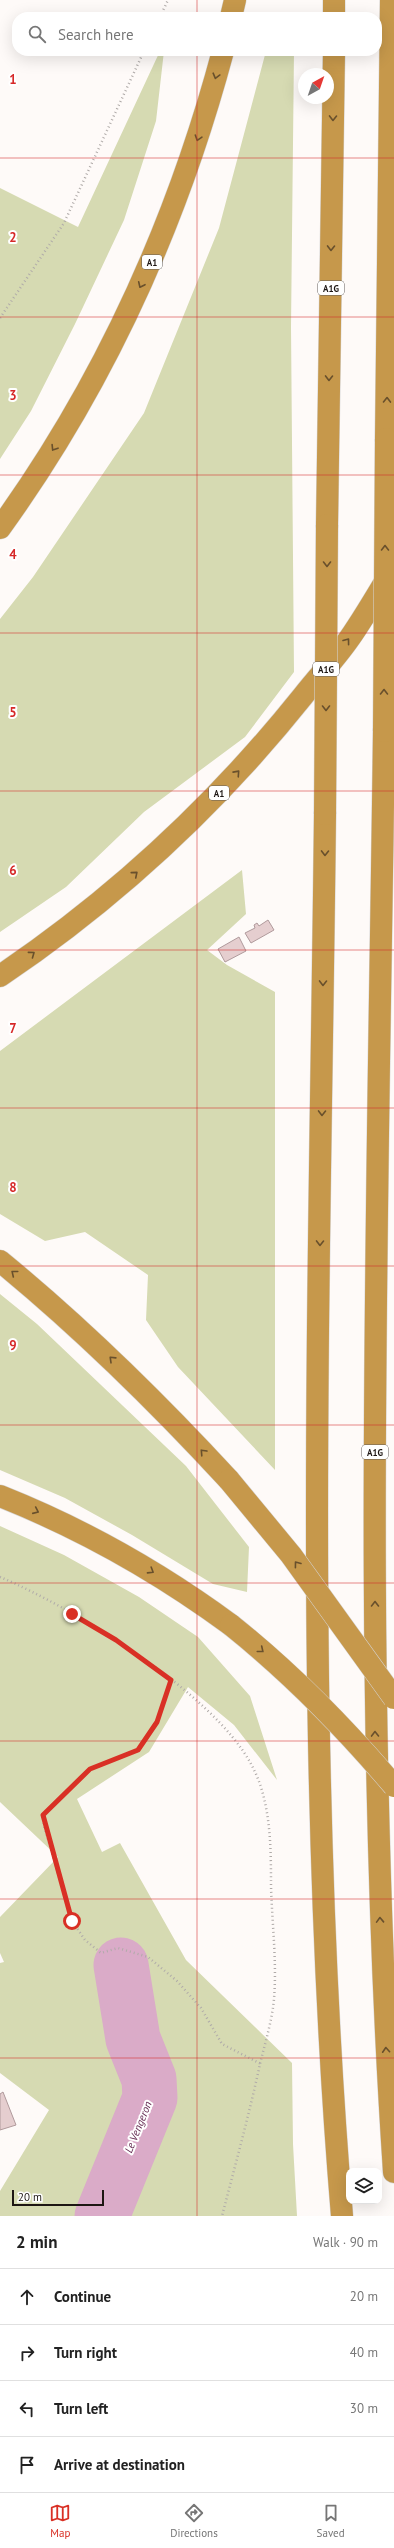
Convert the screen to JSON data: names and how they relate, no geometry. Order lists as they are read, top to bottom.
{
  "streets": {
    "highway": ["A1", "A1G"]
  },
  "water": ["Le Vengeron"],
  "scale_bar": "20 m",
  "north": "top right",
  "page": {
    "search": "Search here",
    "scale": "20 m",
    "heading": ["2 min", "Walk · 90 m"],
    "list": [
      ["Continue", "20 m"],
      ["Turn right", "40 m"],
      ["Turn left", "30 m"],
      "Arrive at destination"
    ],
    "nav": ["Map", "Directions", "Saved"]
  },
  "grid": {
    "rows": [
      "1",
      "2",
      "3",
      "4",
      "5",
      "6",
      "7",
      "8",
      "9"
    ]
  }
}
